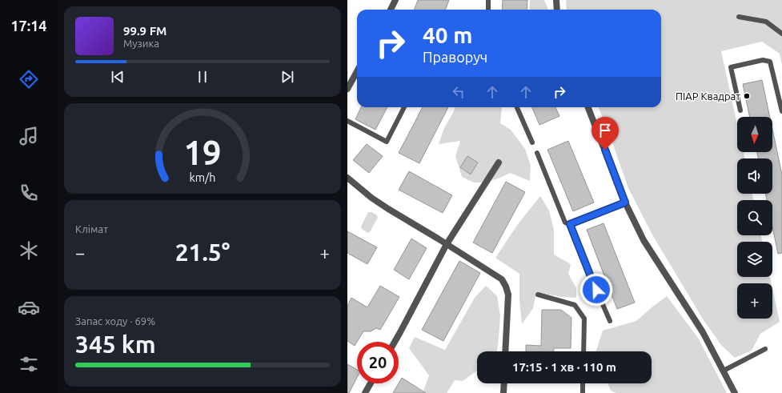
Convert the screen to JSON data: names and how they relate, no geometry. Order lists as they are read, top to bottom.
{
  "places": ["ПІАР Квадрат"],
  "north": "bottom",
  "page": {
    "tabs": "17:14",
    "turn": ["40 m", "Праворуч"],
    "song": ["99.9 FM", "Музика"],
    "map_buttons": "+",
    "tile": [
      "Клімат",
      ["Запас ходу · 69%", "345 km"]
    ],
    "heat": ["−", "21.5°", "+"],
    "limit": "20",
    "trip": "17:15 · 1 хв · 110 m",
    "gauge": ["19", "km/h"]
  }
}
